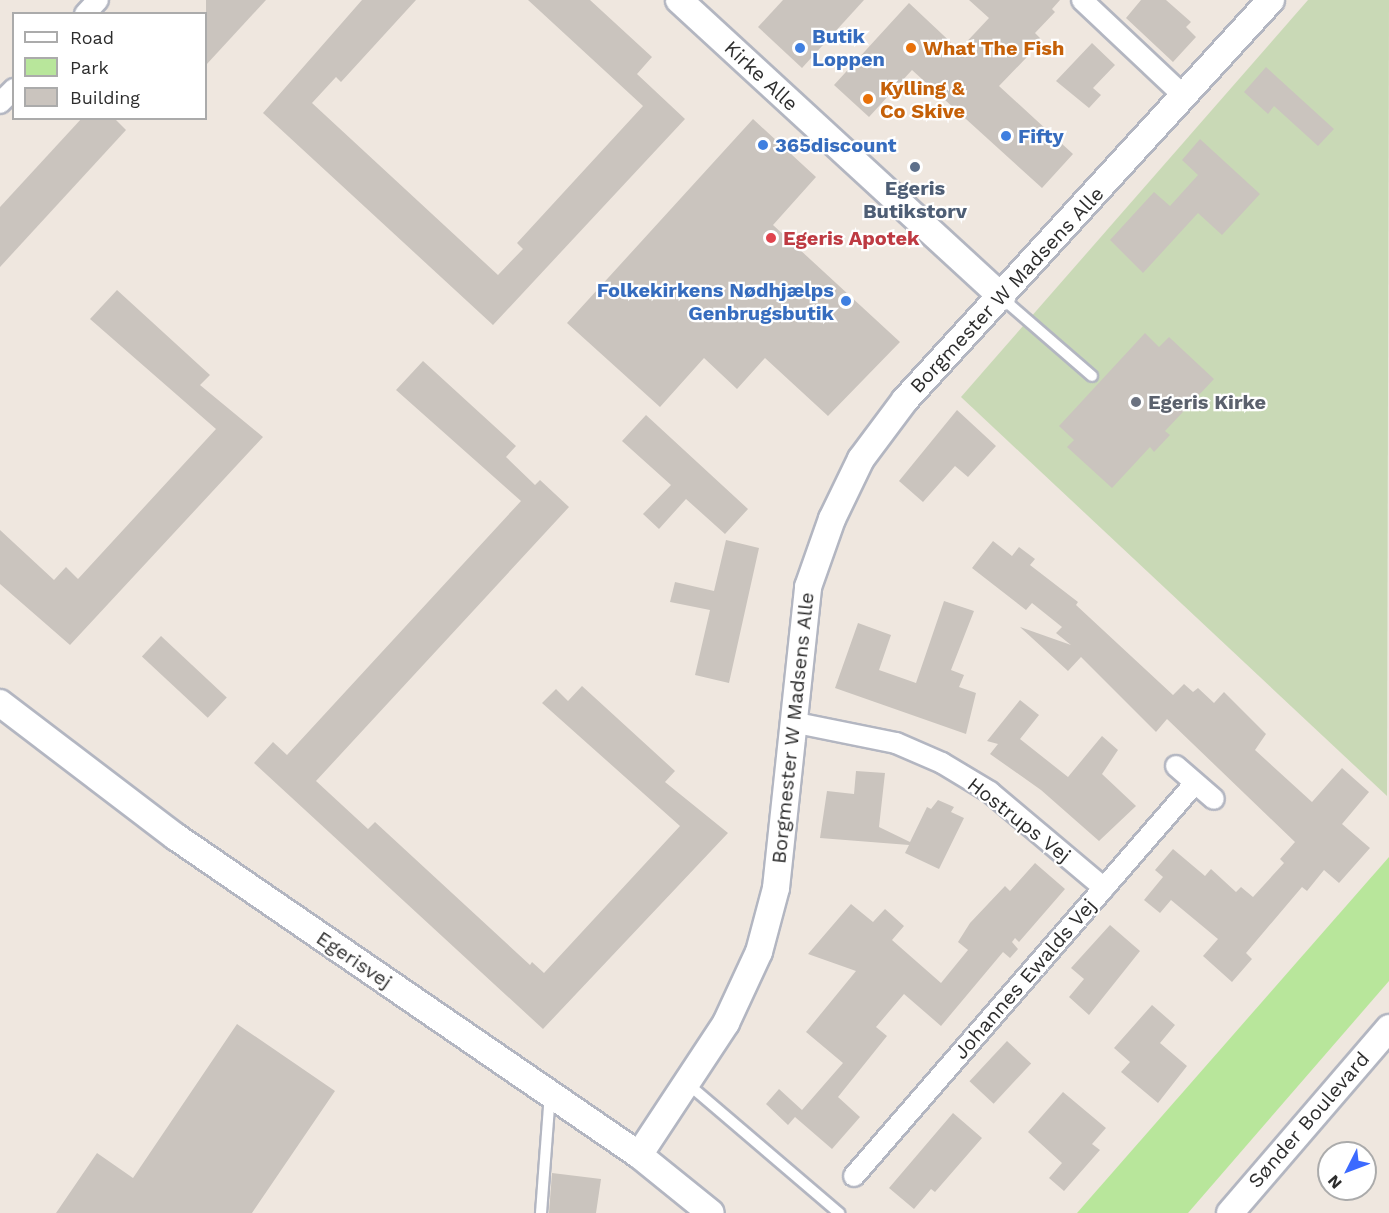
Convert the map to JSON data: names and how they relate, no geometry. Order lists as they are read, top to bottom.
{
  "streets": {
    "street": [
      "Kirke Alle",
      "Borgmester W Madsens Alle",
      "Hostrups Vej",
      "Egerisvej",
      "Johannes Ewalds Vej",
      "Sønder Boulevard"
    ]
  },
  "crossings": [
    ["Kirke Alle", "Borgmester W Madsens Alle"],
    ["Borgmester W Madsens Alle", "Hostrups Vej"],
    ["Borgmester W Madsens Alle", "Egerisvej"],
    ["Hostrups Vej", "Johannes Ewalds Vej"]
  ],
  "places": [
    "Butik Loppen",
    "What The Fish",
    "Kylling & Co Skive",
    "Fifty",
    "365discount",
    "Egeris Butikstorv",
    "Egeris Apotek",
    "Folkekirkens Nødhjælps Genbrugsbutik",
    "Egeris Kirke"
  ],
  "legend": ["Road", "Park", "Building"],
  "north": "bottom left"
}
